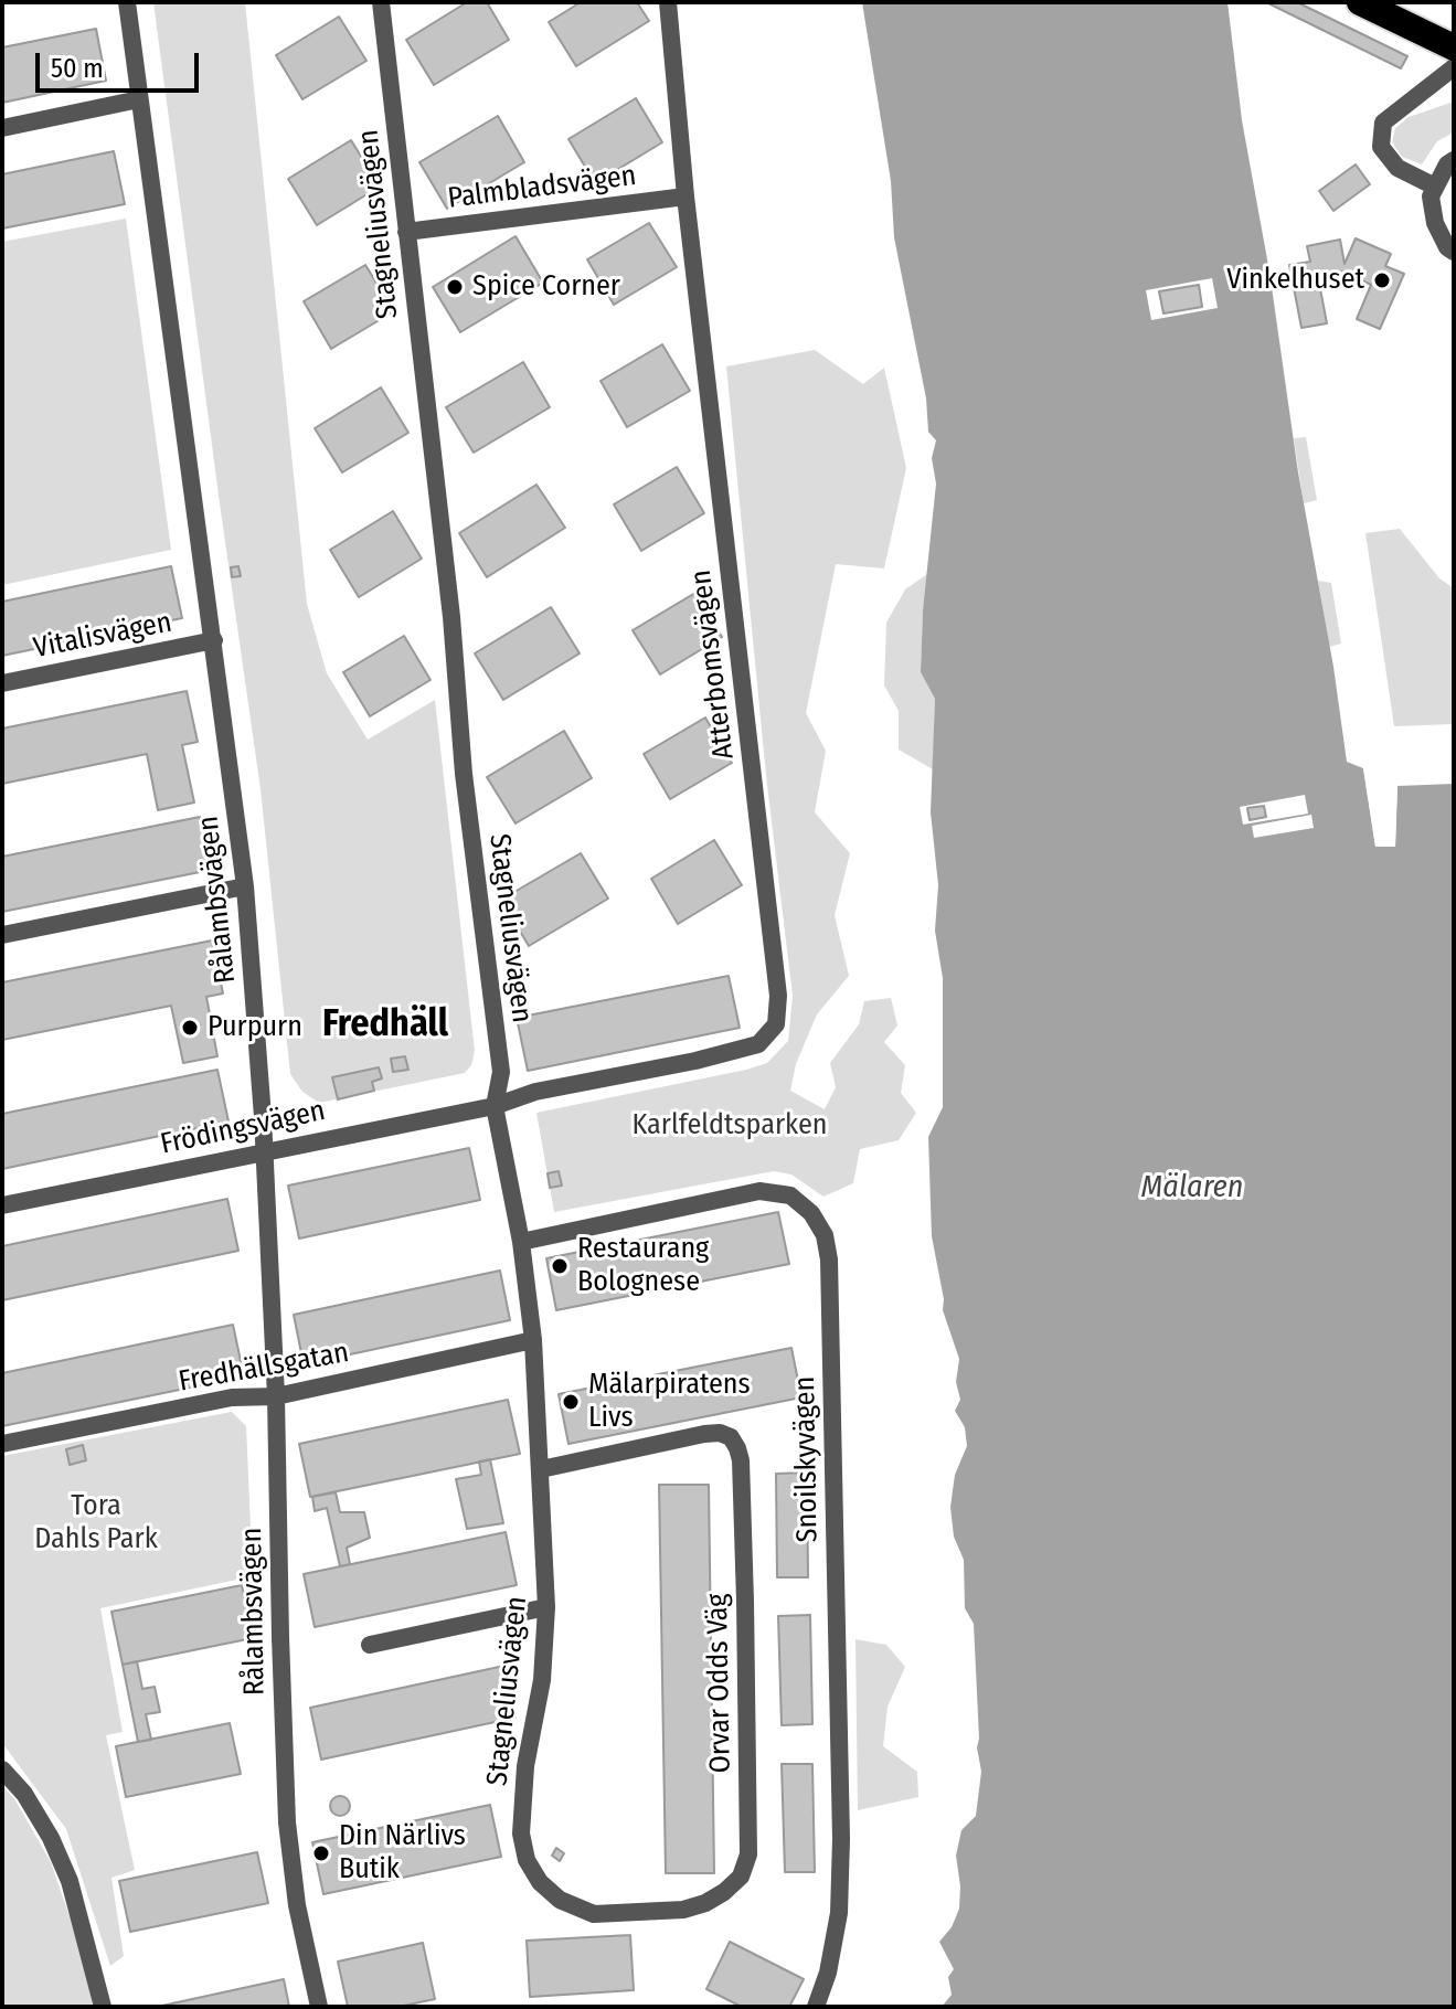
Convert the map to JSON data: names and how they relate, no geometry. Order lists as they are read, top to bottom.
{
  "streets": {
    "street": [
      "Palmbladsvägen",
      "Stagneliusvägen",
      "Vitalisvägen",
      "Atterbomsvägen",
      "Rålambsvägen",
      "Frödingsvägen",
      "Fredhällsgatan",
      "Snoilskyvägen",
      "Orvar Odds Väg"
    ]
  },
  "crossings": [
    ["Palmbladsvägen", "Stagneliusvägen"],
    ["Palmbladsvägen", "Atterbomsvägen"],
    ["Stagneliusvägen", "Atterbomsvägen"],
    ["Stagneliusvägen", "Frödingsvägen"],
    ["Stagneliusvägen", "Fredhällsgatan"],
    ["Stagneliusvägen", "Snoilskyvägen"],
    ["Stagneliusvägen", "Orvar Odds Väg"],
    ["Vitalisvägen", "Rålambsvägen"],
    ["Atterbomsvägen", "Frödingsvägen"],
    ["Rålambsvägen", "Frödingsvägen"],
    ["Rålambsvägen", "Fredhällsgatan"]
  ],
  "districts": ["Fredhäll"],
  "water": ["Mälaren"],
  "parks": ["Karlfeldtsparken", "Tora Dahls Park"],
  "places": [
    "Vinkelhuset",
    "Spice Corner",
    "Purpurn",
    "Restaurang Bolognese",
    "Mälarpiratens Livs",
    "Din Närlivs Butik"
  ],
  "scale_bar": "50 m"
}
